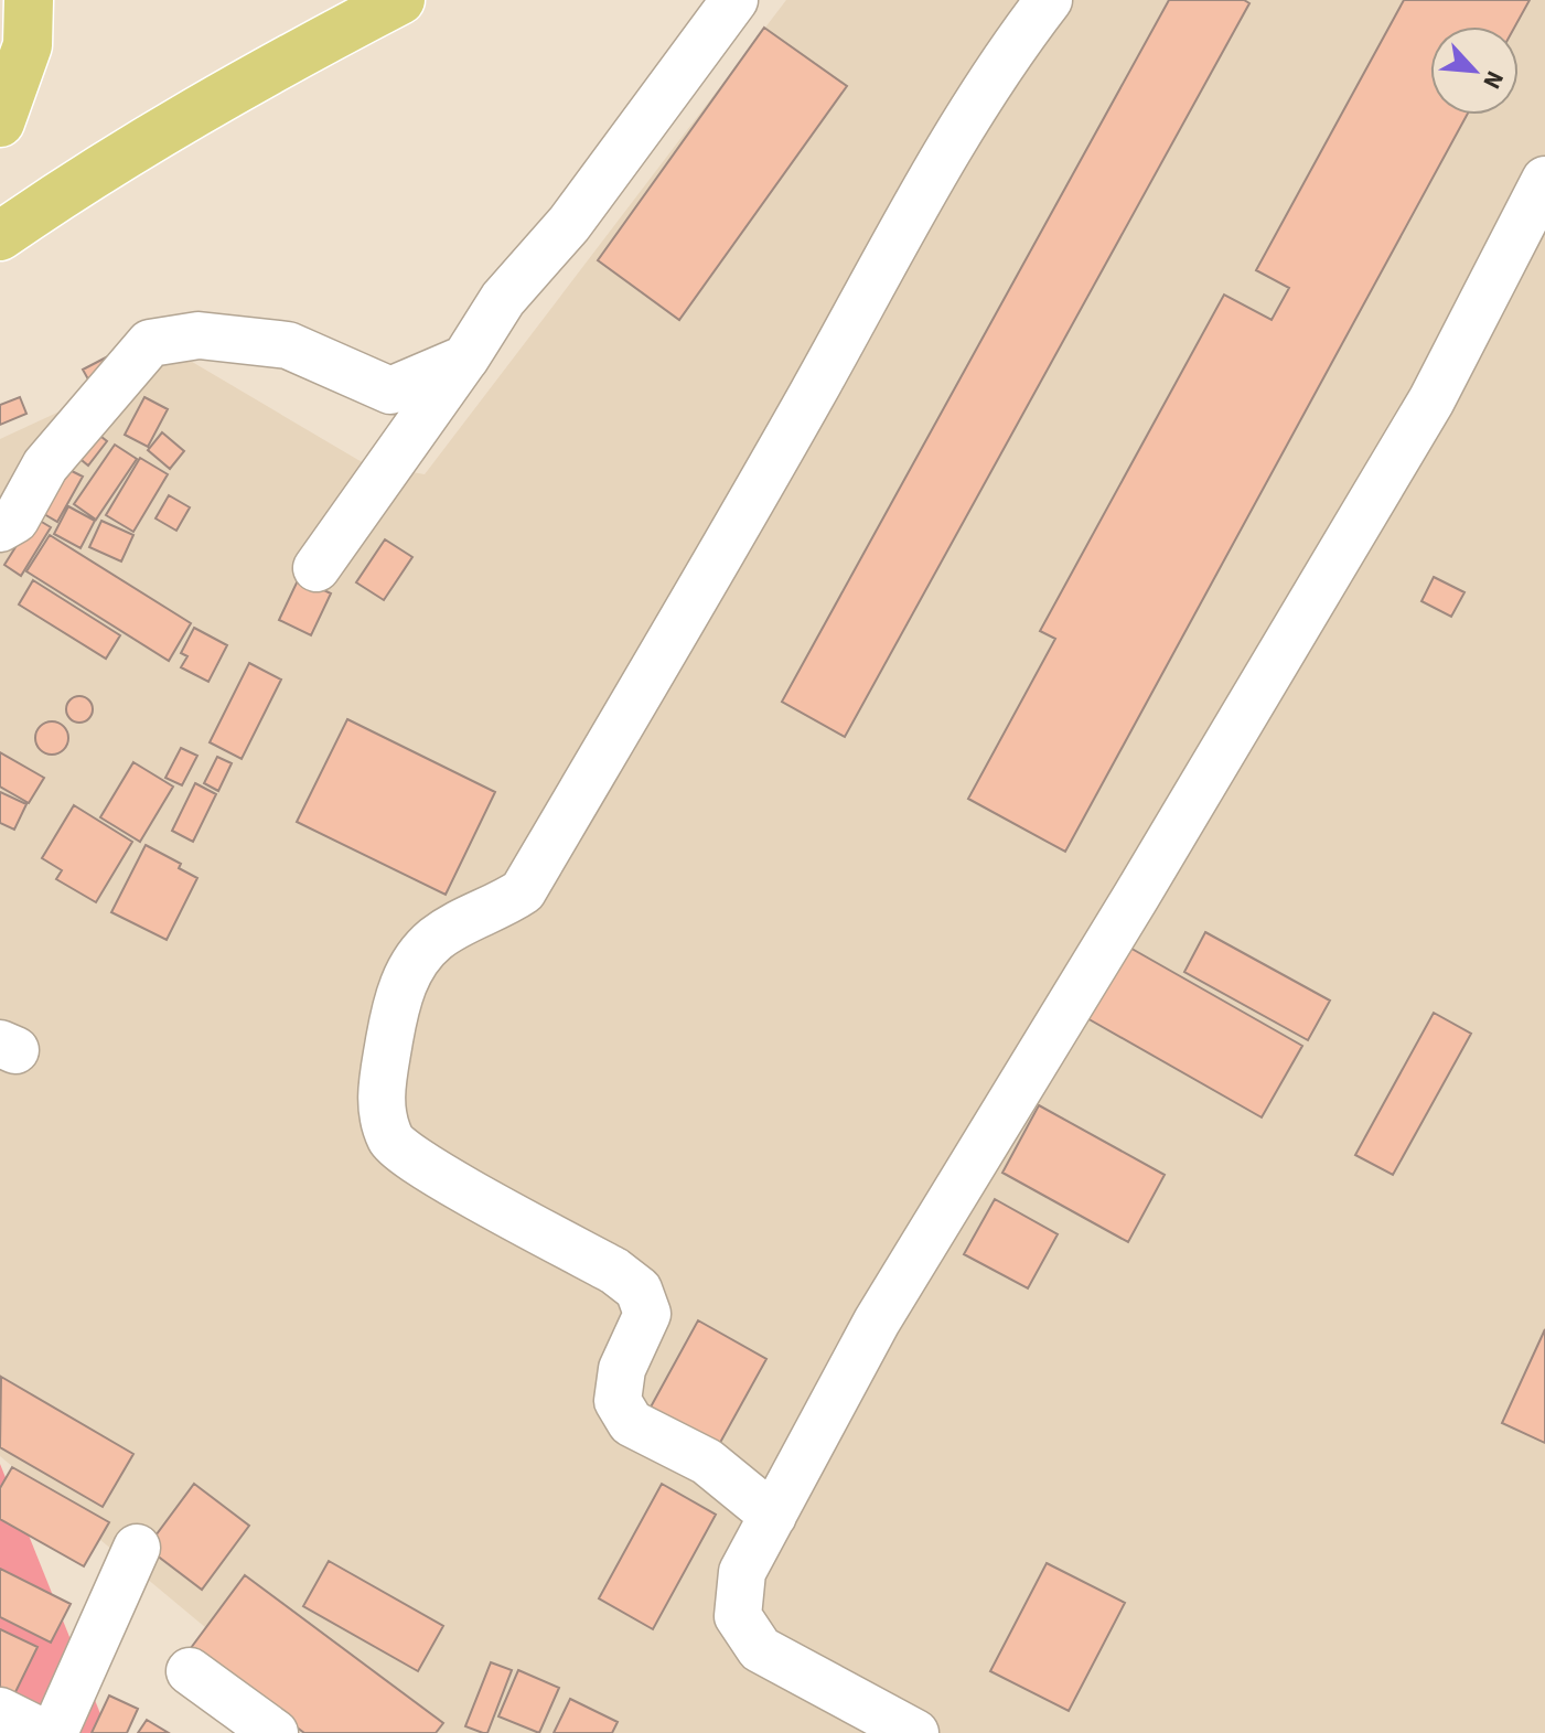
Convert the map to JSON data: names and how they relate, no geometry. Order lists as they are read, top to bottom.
{
  "north": "bottom right"
}
